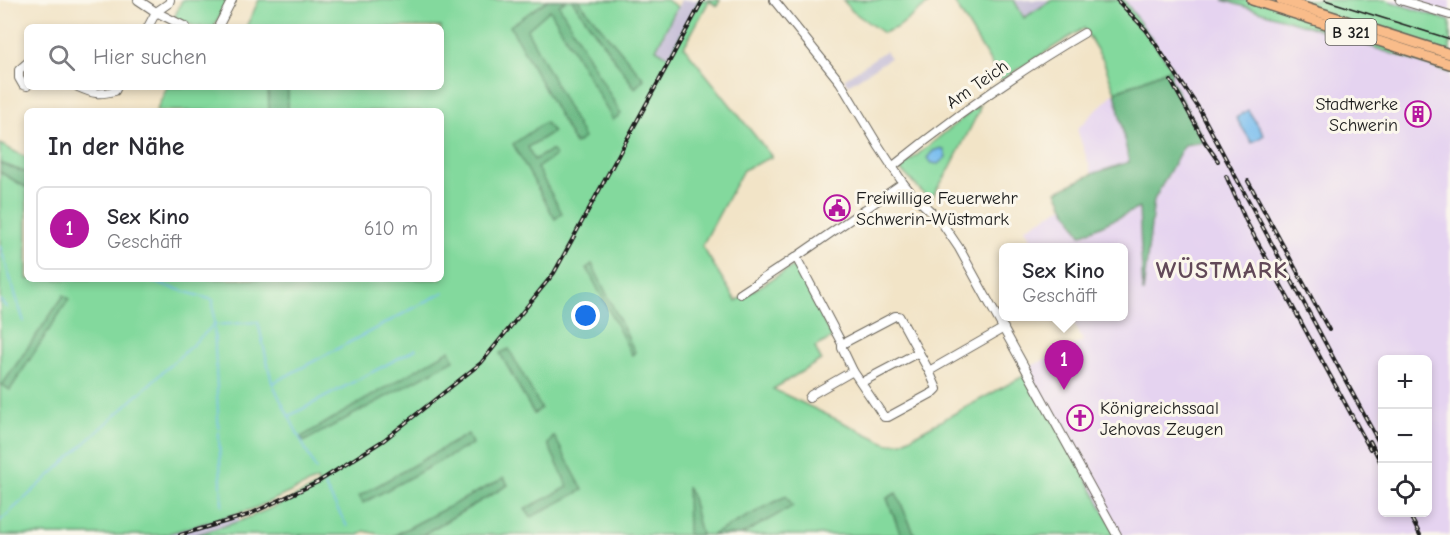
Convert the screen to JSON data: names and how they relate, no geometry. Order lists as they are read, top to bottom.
{
  "streets": {
    "main road": ["B 321"],
    "street": ["Am Teich"]
  },
  "districts": ["WÜSTMARK"],
  "places": {
    "building": ["Stadtwerke Schwerin"],
    "public building": ["Freiwillige Feuerwehr Schwerin-Wüstmark"],
    "church": ["Königreichssaal Jehovas Zeugen"]
  },
  "page": {
    "search": "Hier suchen",
    "heading": "In der Nähe",
    "list": [
      {
        "mark": "1",
        "name": "Sex Kino",
        "note": "Geschäft",
        "value": "610 m"
      }
    ],
    "popup": ["Sex Kino", "Geschäft"],
    "pins": "1",
    "map_buttons": ["+", "−"]
  }
}
